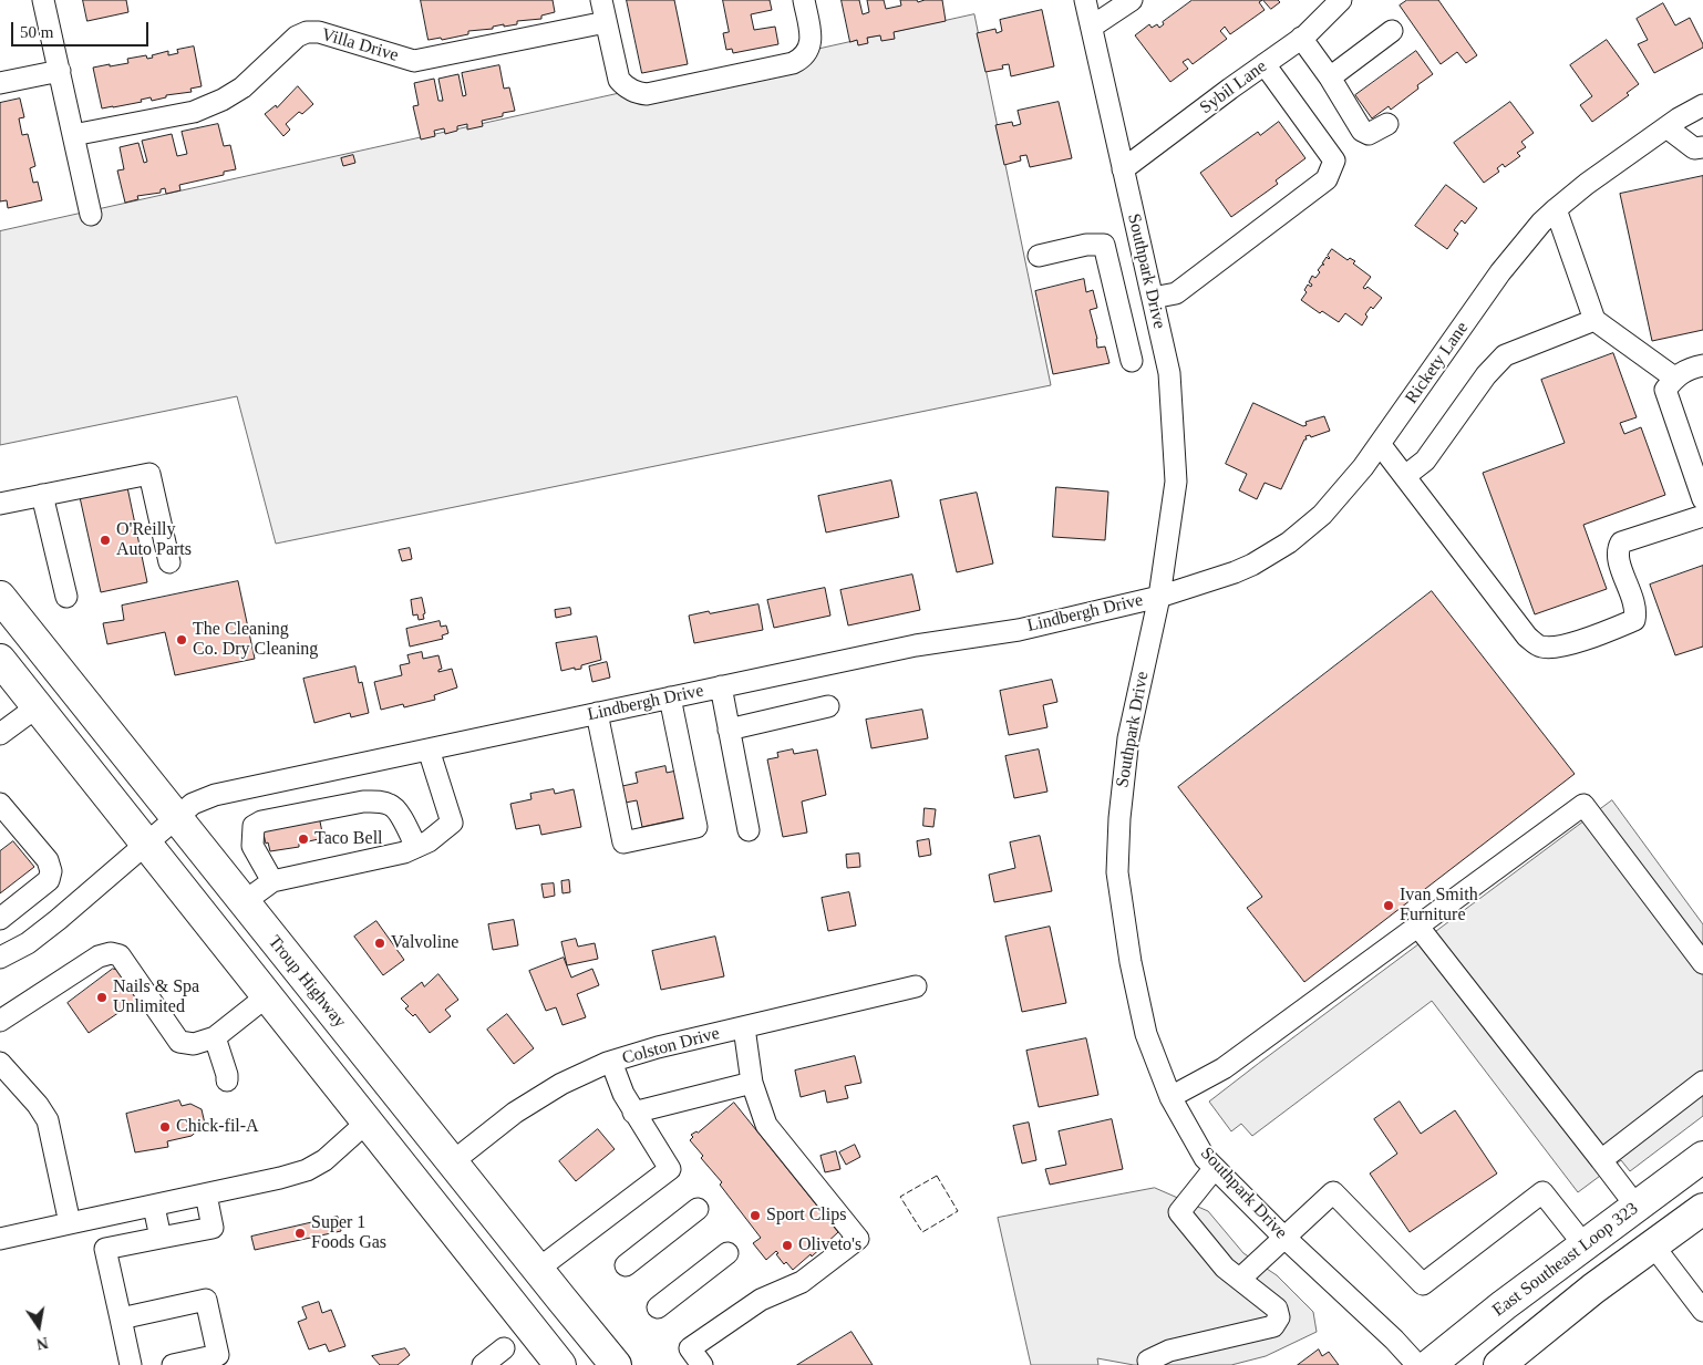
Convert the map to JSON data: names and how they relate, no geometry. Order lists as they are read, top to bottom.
{
  "streets": {
    "highway": ["Troup Highway", "East Southeast Loop 323"],
    "street": [
      "Villa Drive",
      "Sybil Lane",
      "Southpark Drive",
      "Rickety Lane",
      "Lindbergh Drive",
      "Colston Drive"
    ]
  },
  "crossings": [
    ["Sybil Lane", "Southpark Drive"],
    ["Southpark Drive", "Rickety Lane"],
    ["Southpark Drive", "Lindbergh Drive"],
    ["Rickety Lane", "Lindbergh Drive"],
    ["Lindbergh Drive", "Troup Highway"],
    ["Troup Highway", "Colston Drive"]
  ],
  "places": [
    "O'Reilly Auto Parts",
    "The Cleaning Co. Dry Cleaning",
    "Taco Bell",
    "Ivan Smith Furniture",
    "Valvoline",
    "Nails & Spa Unlimited",
    "Chick-fil-A",
    "Sport Clips",
    "Super 1 Foods Gas",
    "Oliveto's"
  ],
  "scale_bar": "50 m",
  "north": "bottom"
}
